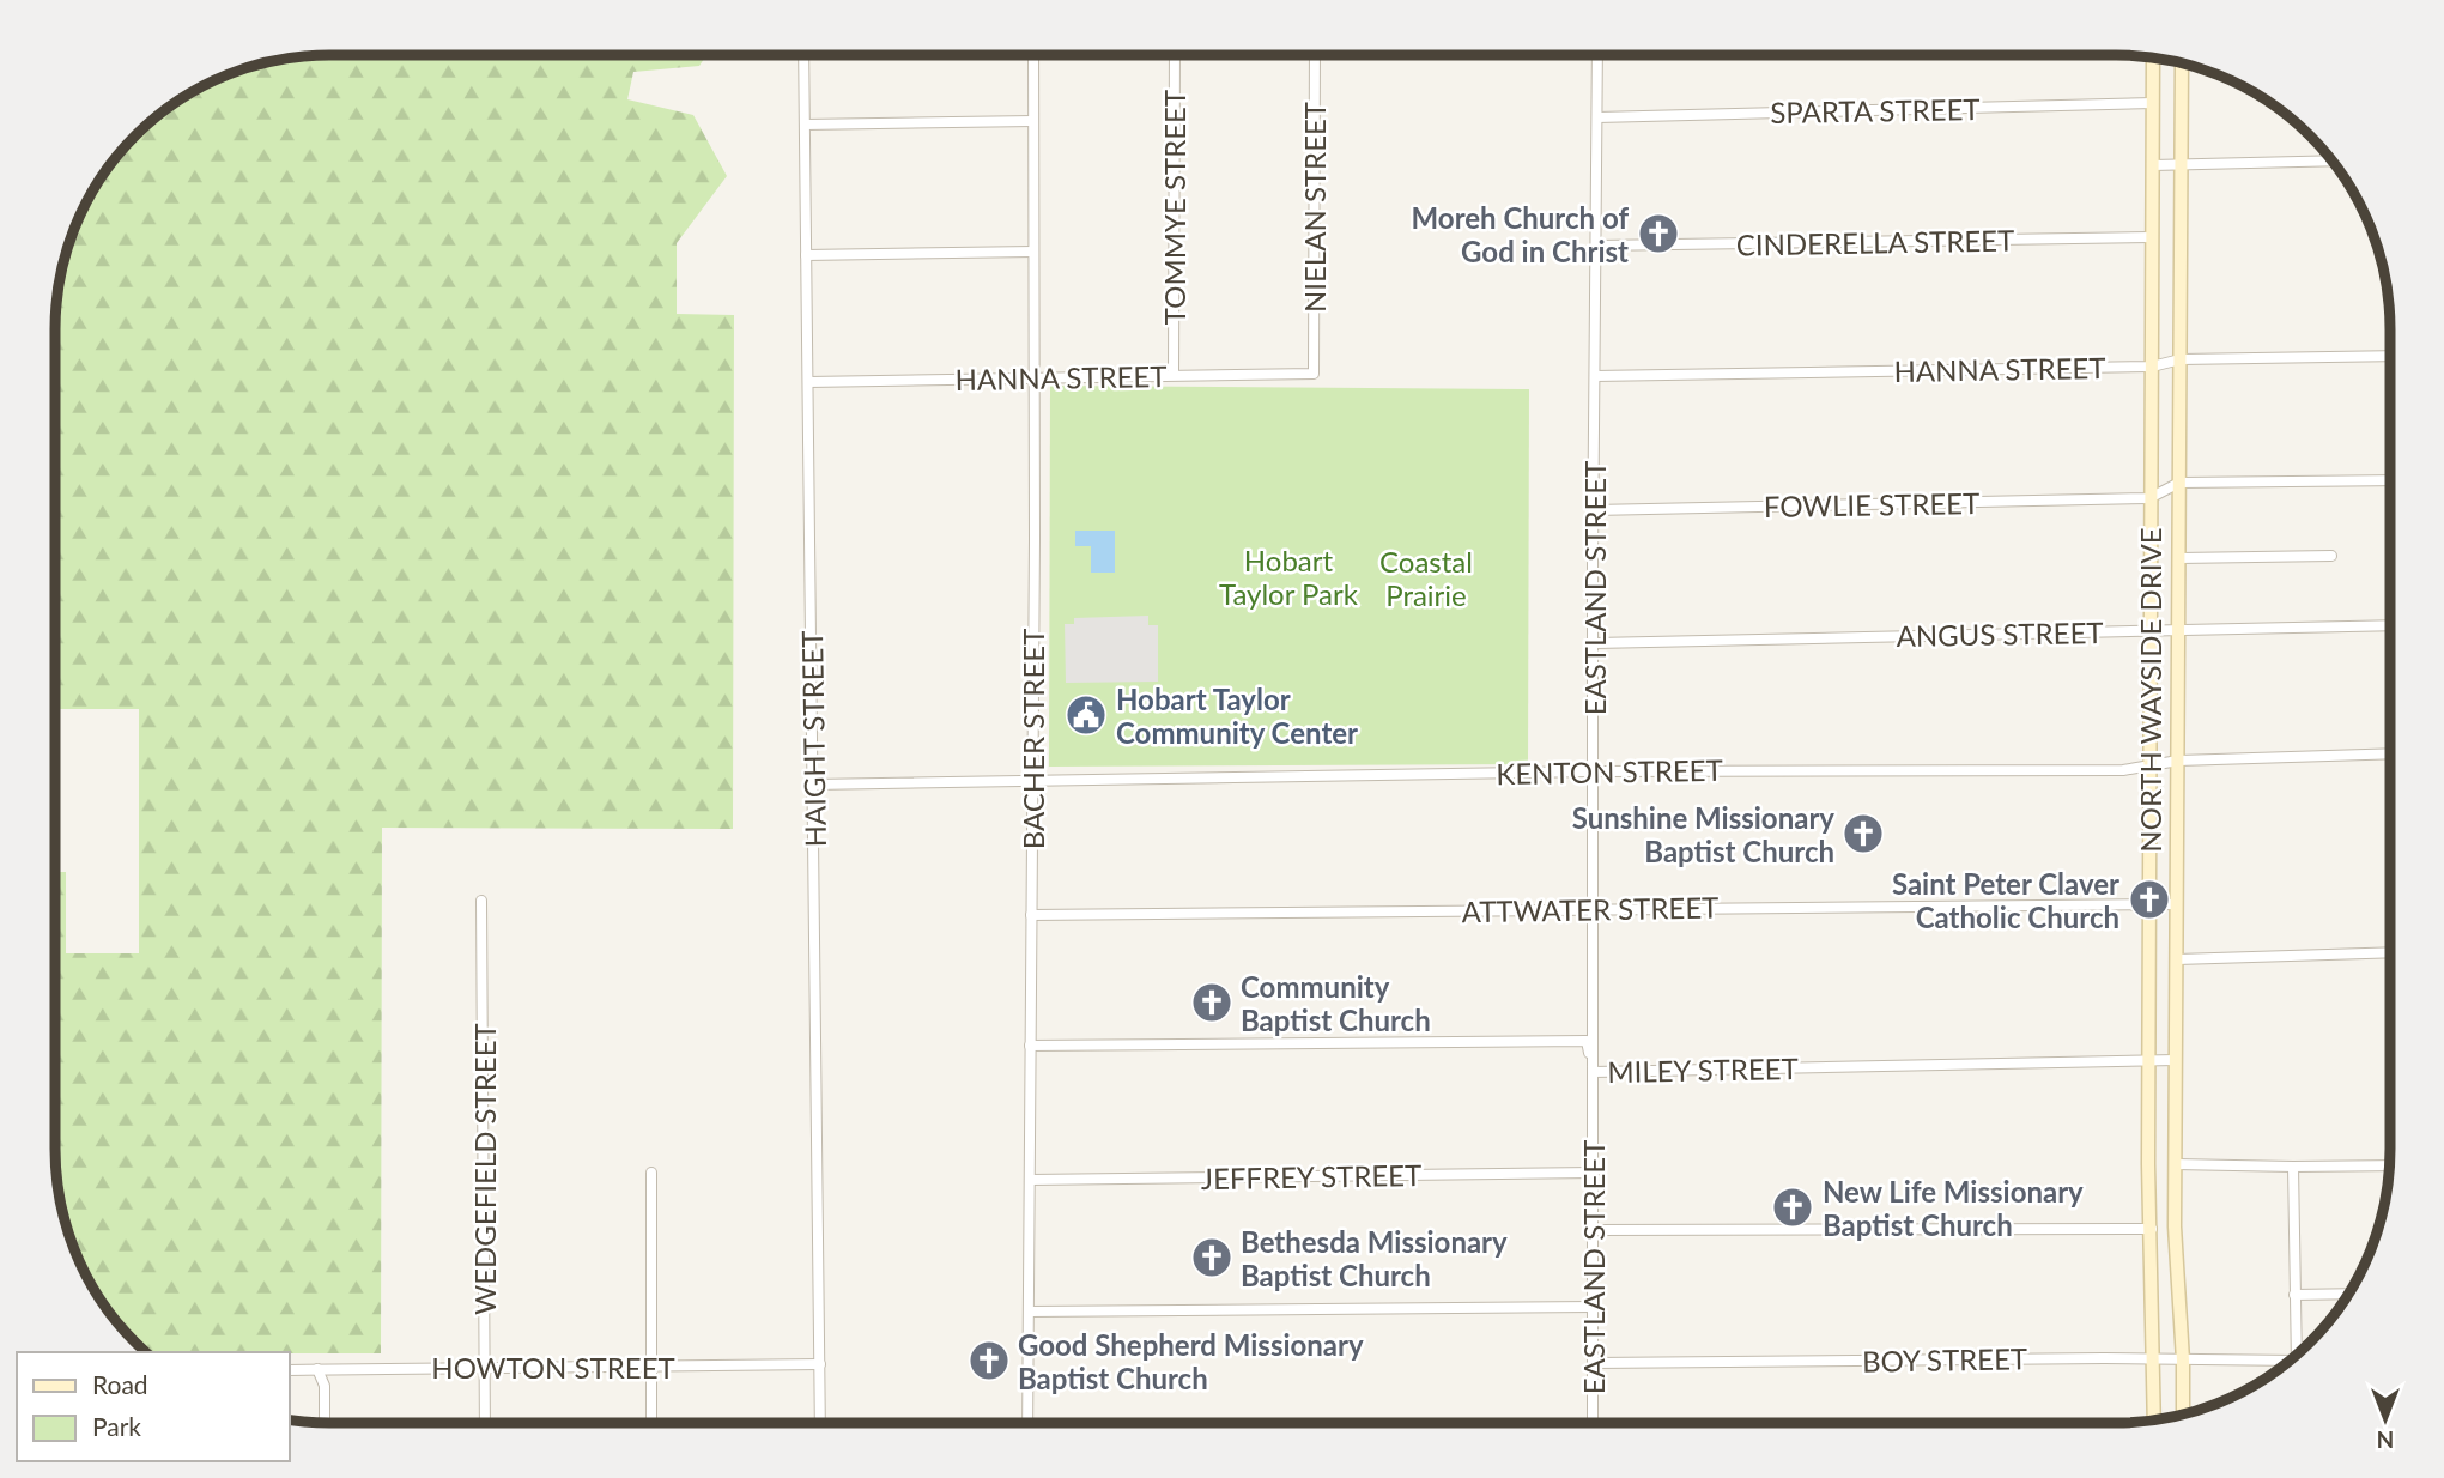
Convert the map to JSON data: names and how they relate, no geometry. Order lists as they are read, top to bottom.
{
  "streets": {
    "main road": ["NORTH WAYSIDE DRIVE"],
    "street": [
      "SPARTA STREET",
      "TOMMYE STREET",
      "NIELAN STREET",
      "CINDERELLA STREET",
      "HANNA STREET",
      "FOWLIE STREET",
      "EASTLAND STREET",
      "ANGUS STREET",
      "HAIGHT STREET",
      "BACHER STREET",
      "KENTON STREET",
      "ATTWATER STREET",
      "MILEY STREET",
      "WEDGEFIELD STREET",
      "JEFFREY STREET",
      "BOY STREET",
      "HOWTON STREET"
    ]
  },
  "crossings": [
    ["SPARTA STREET", "EASTLAND STREET"],
    ["SPARTA STREET", "NORTH WAYSIDE DRIVE"],
    ["TOMMYE STREET", "HANNA STREET"],
    ["NIELAN STREET", "HANNA STREET"],
    ["CINDERELLA STREET", "EASTLAND STREET"],
    ["CINDERELLA STREET", "NORTH WAYSIDE DRIVE"],
    ["HANNA STREET", "EASTLAND STREET"],
    ["HANNA STREET", "NORTH WAYSIDE DRIVE"],
    ["HANNA STREET", "HAIGHT STREET"],
    ["HANNA STREET", "BACHER STREET"],
    ["FOWLIE STREET", "EASTLAND STREET"],
    ["FOWLIE STREET", "NORTH WAYSIDE DRIVE"],
    ["EASTLAND STREET", "ANGUS STREET"],
    ["EASTLAND STREET", "KENTON STREET"],
    ["EASTLAND STREET", "ATTWATER STREET"],
    ["EASTLAND STREET", "MILEY STREET"],
    ["EASTLAND STREET", "JEFFREY STREET"],
    ["EASTLAND STREET", "BOY STREET"],
    ["ANGUS STREET", "NORTH WAYSIDE DRIVE"],
    ["NORTH WAYSIDE DRIVE", "KENTON STREET"],
    ["NORTH WAYSIDE DRIVE", "ATTWATER STREET"],
    ["NORTH WAYSIDE DRIVE", "MILEY STREET"],
    ["NORTH WAYSIDE DRIVE", "BOY STREET"],
    ["HAIGHT STREET", "KENTON STREET"],
    ["HAIGHT STREET", "HOWTON STREET"],
    ["BACHER STREET", "KENTON STREET"],
    ["BACHER STREET", "ATTWATER STREET"],
    ["BACHER STREET", "MILEY STREET"],
    ["BACHER STREET", "JEFFREY STREET"],
    ["WEDGEFIELD STREET", "HOWTON STREET"]
  ],
  "parks": ["Hobart Taylor Park", "Coastal Prairie"],
  "places": {
    "church": [
      "Moreh Church of God in Christ",
      "Sunshine Missionary Baptist Church",
      "Saint Peter Claver Catholic Church",
      "Community Baptist Church",
      "New Life Missionary Baptist Church",
      "Bethesda Missionary Baptist Church",
      "Good Shepherd Missionary Baptist Church"
    ],
    "public building": ["Hobart Taylor Community Center"]
  },
  "legend": ["Road", "Park"],
  "north": "bottom"
}
